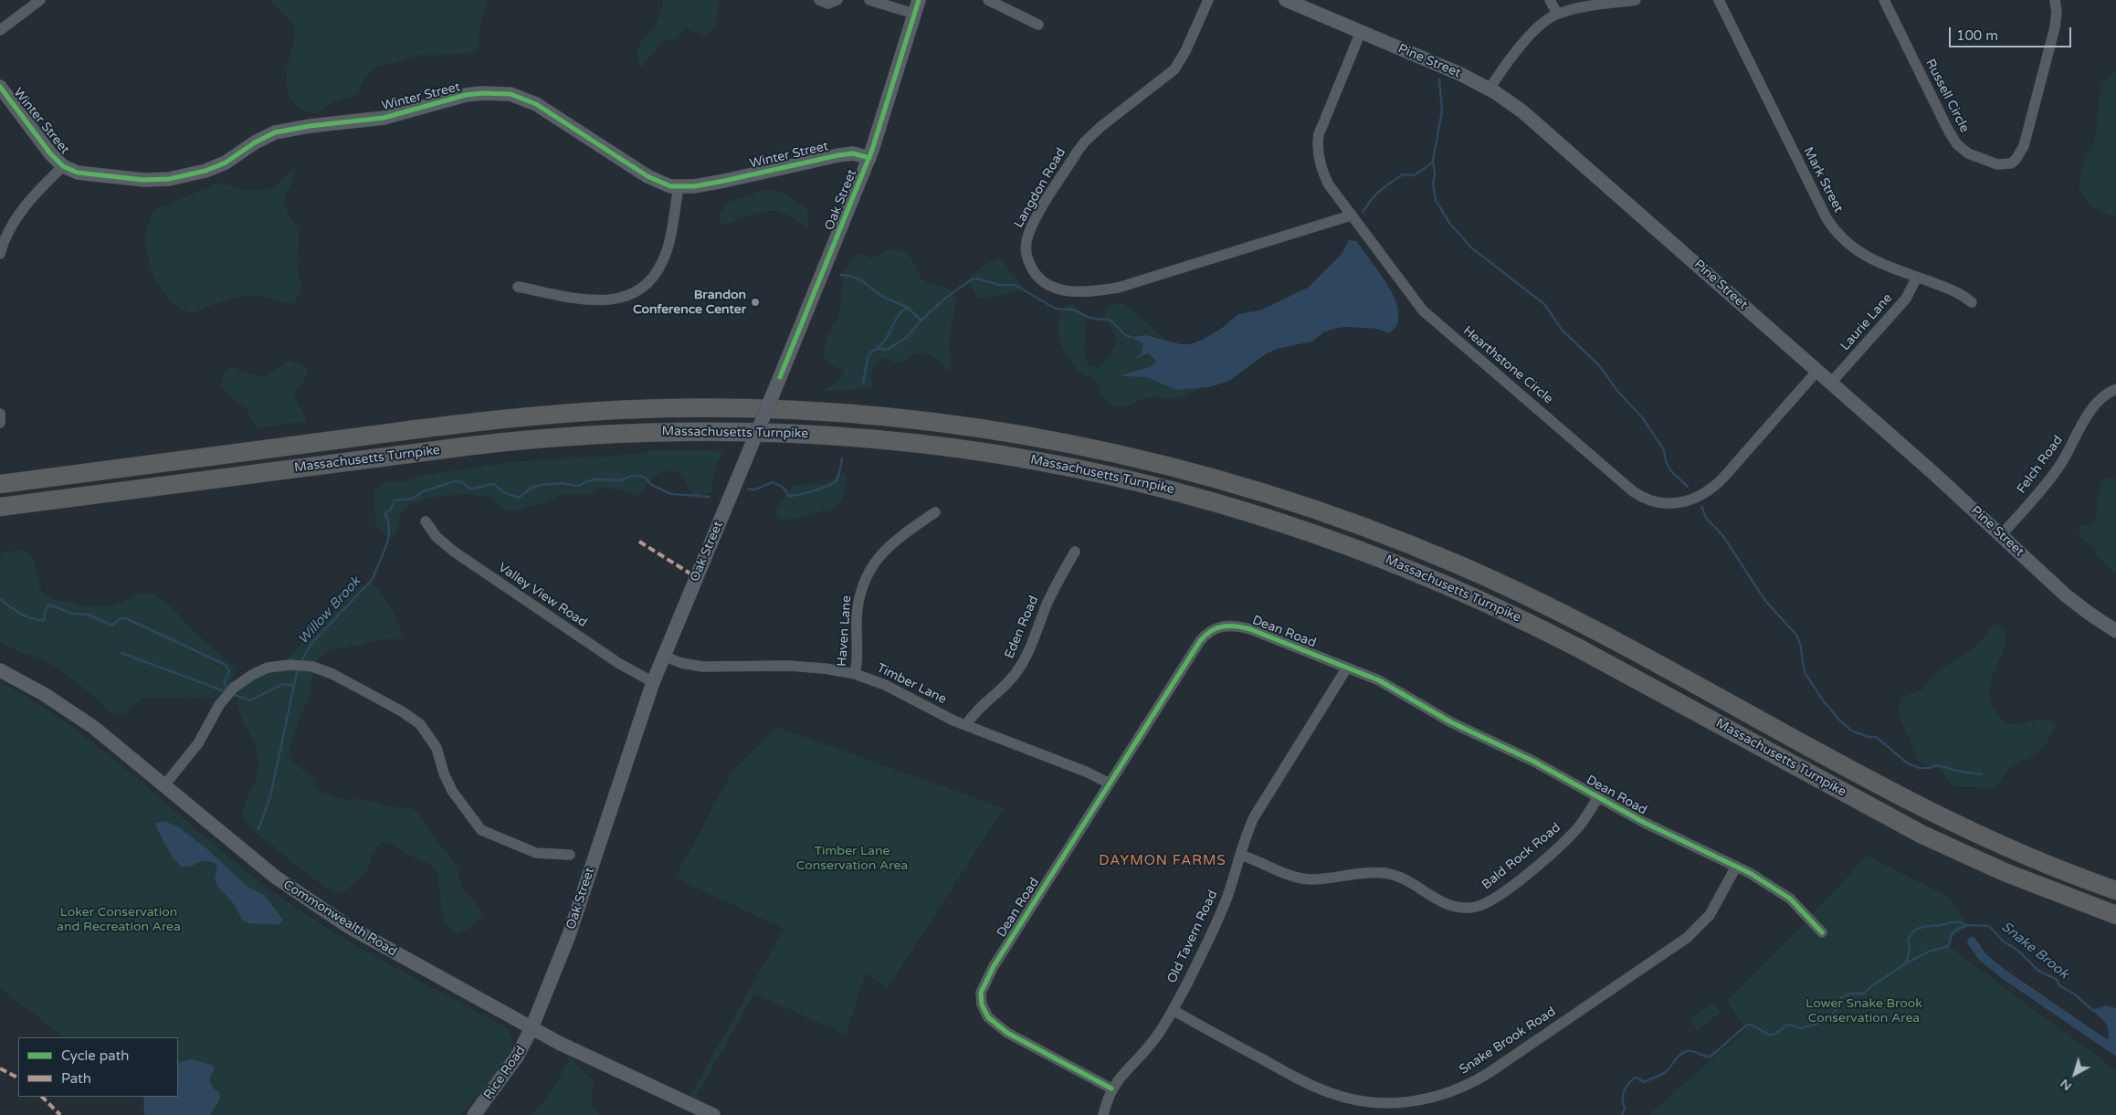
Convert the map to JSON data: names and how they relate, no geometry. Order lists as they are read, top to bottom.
{
  "streets": {
    "highway": ["Massachusetts Turnpike"],
    "main road": [
      "Pine Street",
      "Winter Street",
      "Oak Street",
      "Commonwealth Road",
      "Rice Road"
    ],
    "street": [
      "Russell Circle",
      "Mark Street",
      "Langdon Road",
      "Laurie Lane",
      "Hearthstone Circle",
      "Felch Road",
      "Valley View Road",
      "Eden Road",
      "Haven Lane",
      "Dean Road",
      "Timber Lane",
      "Bald Rock Road",
      "Old Tavern Road",
      "Snake Brook Road"
    ]
  },
  "crossings": [
    ["Pine Street", "Laurie Lane"],
    ["Pine Street", "Hearthstone Circle"],
    ["Pine Street", "Felch Road"],
    ["Winter Street", "Oak Street"],
    ["Mark Street", "Laurie Lane"],
    ["Langdon Road", "Hearthstone Circle"],
    ["Oak Street", "Valley View Road"],
    ["Oak Street", "Timber Lane"],
    ["Oak Street", "Commonwealth Road"],
    ["Oak Street", "Rice Road"],
    ["Eden Road", "Timber Lane"],
    ["Haven Lane", "Timber Lane"],
    ["Dean Road", "Timber Lane"],
    ["Dean Road", "Bald Rock Road"],
    ["Dean Road", "Old Tavern Road"],
    ["Dean Road", "Snake Brook Road"],
    ["Bald Rock Road", "Old Tavern Road"],
    ["Commonwealth Road", "Rice Road"],
    ["Old Tavern Road", "Snake Brook Road"]
  ],
  "districts": ["DAYMON FARMS"],
  "water": ["Willow Brook", "Snake Brook"],
  "parks": ["Timber Lane Conservation Area", "Loker Conservation and Recreation Area", "Lower Snake Brook Conservation Area"],
  "places": ["Brandon Conference Center"],
  "legend": ["Cycle path", "Path"],
  "scale_bar": "100 m",
  "north": "bottom left"
}
